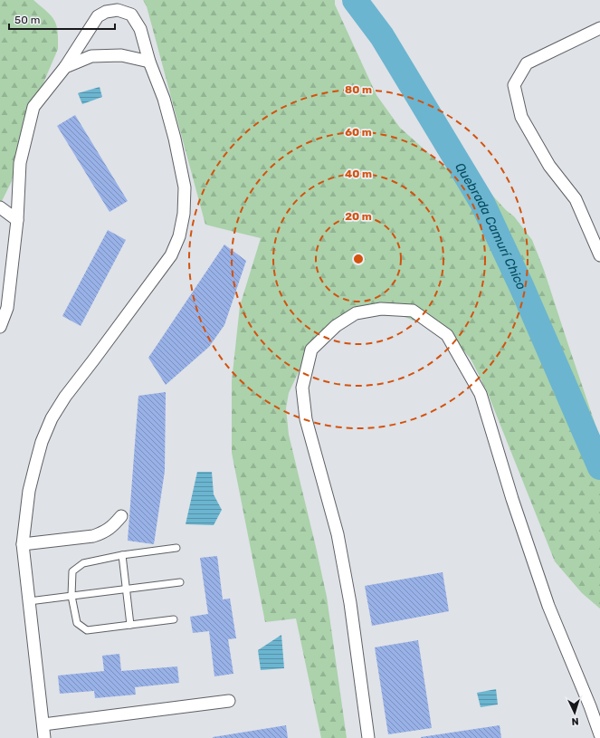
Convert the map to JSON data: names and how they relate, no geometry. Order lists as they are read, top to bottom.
{
  "water": ["Quebrada Camurí Chico"],
  "scale_bar": "50 m",
  "north": "bottom",
  "rings": [
    "80 m",
    "60 m",
    "40 m",
    "20 m"
  ]
}
